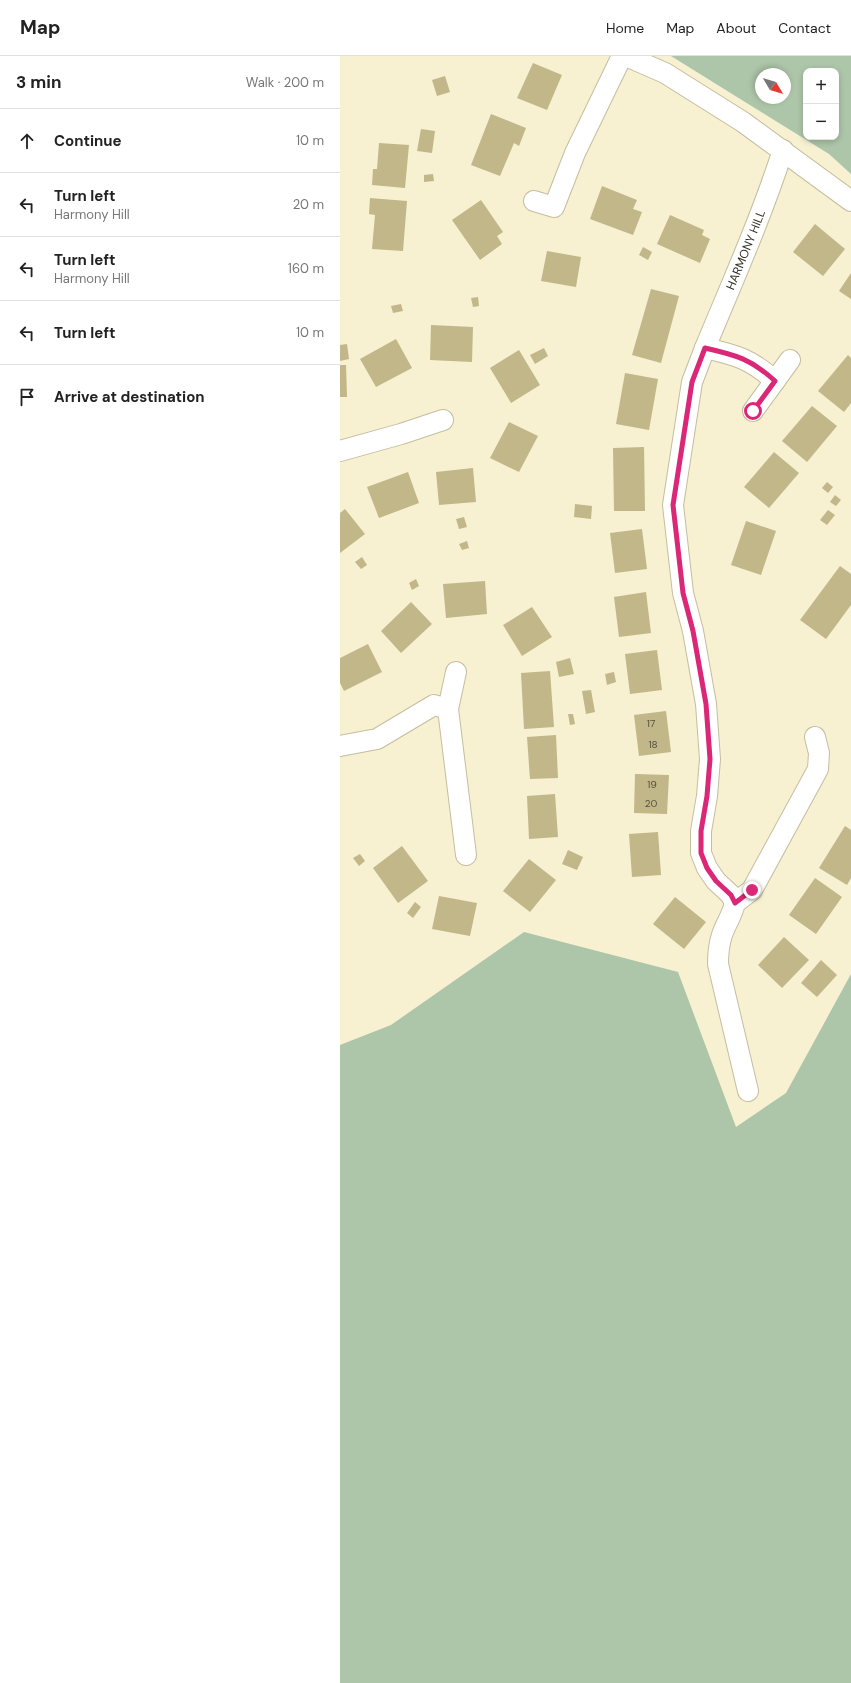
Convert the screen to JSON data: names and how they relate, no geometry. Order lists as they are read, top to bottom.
{
  "streets": {
    "street": ["HARMONY HILL"]
  },
  "house_numbers": [
    "17",
    "18",
    "19",
    "20"
  ],
  "north": "bottom right",
  "page": {
    "header": "Map",
    "nav": [
      "Home",
      "Map",
      "About",
      "Contact"
    ],
    "heading": ["3 min", "Walk · 200 m"],
    "map_buttons": ["+", "−"],
    "list": [
      ["Continue", "10 m"],
      ["Turn left", "Harmony Hill", "20 m"],
      ["Turn left", "Harmony Hill", "160 m"],
      ["Turn left", "10 m"],
      "Arrive at destination"
    ]
  }
}
